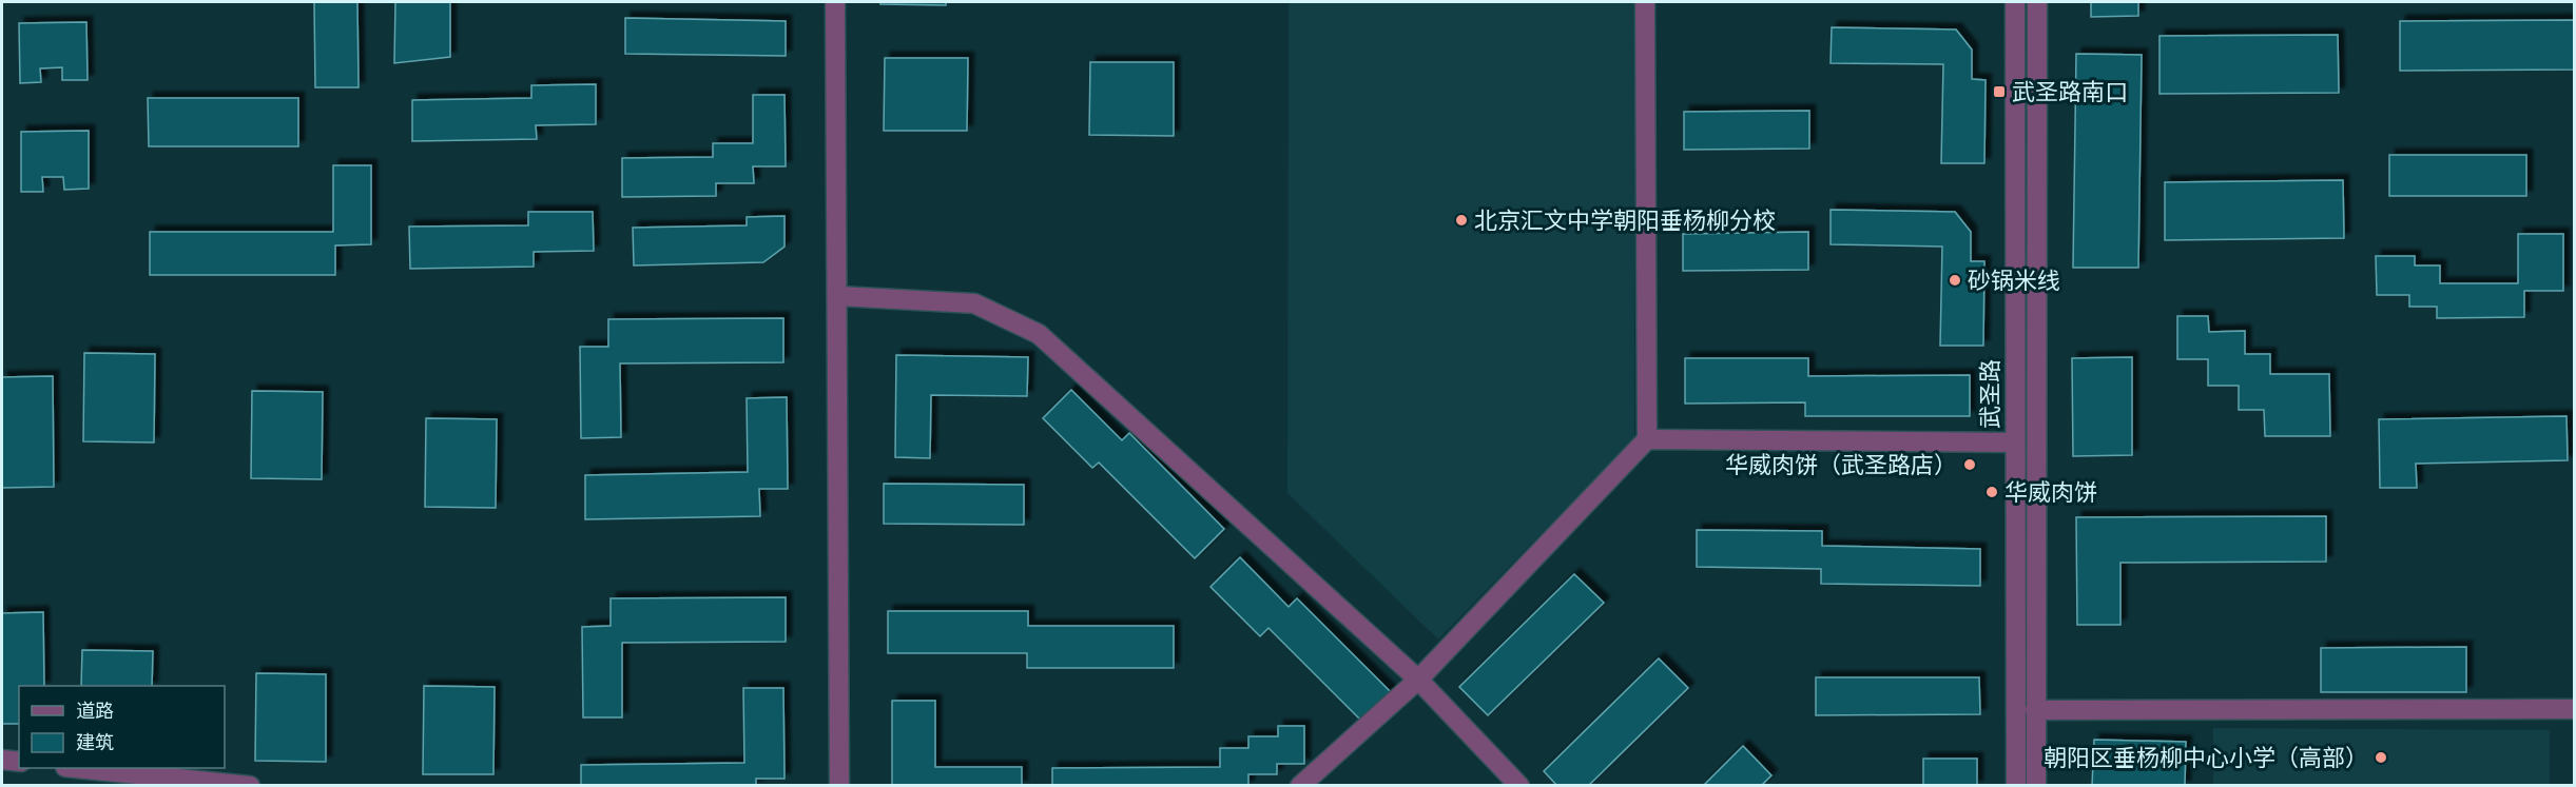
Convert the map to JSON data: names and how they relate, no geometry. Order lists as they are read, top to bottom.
{
  "streets": {
    "street": ["武圣路"]
  },
  "places": {
    "transit": ["武圣路南口"],
    "other": [
      "北京汇文中学朝阳垂杨柳分校",
      "砂锅米线",
      "华威肉饼（武圣路店）",
      "华威肉饼",
      "朝阳区垂杨柳中心小学（高部）"
    ]
  },
  "legend": ["道路", "建筑"]
}
